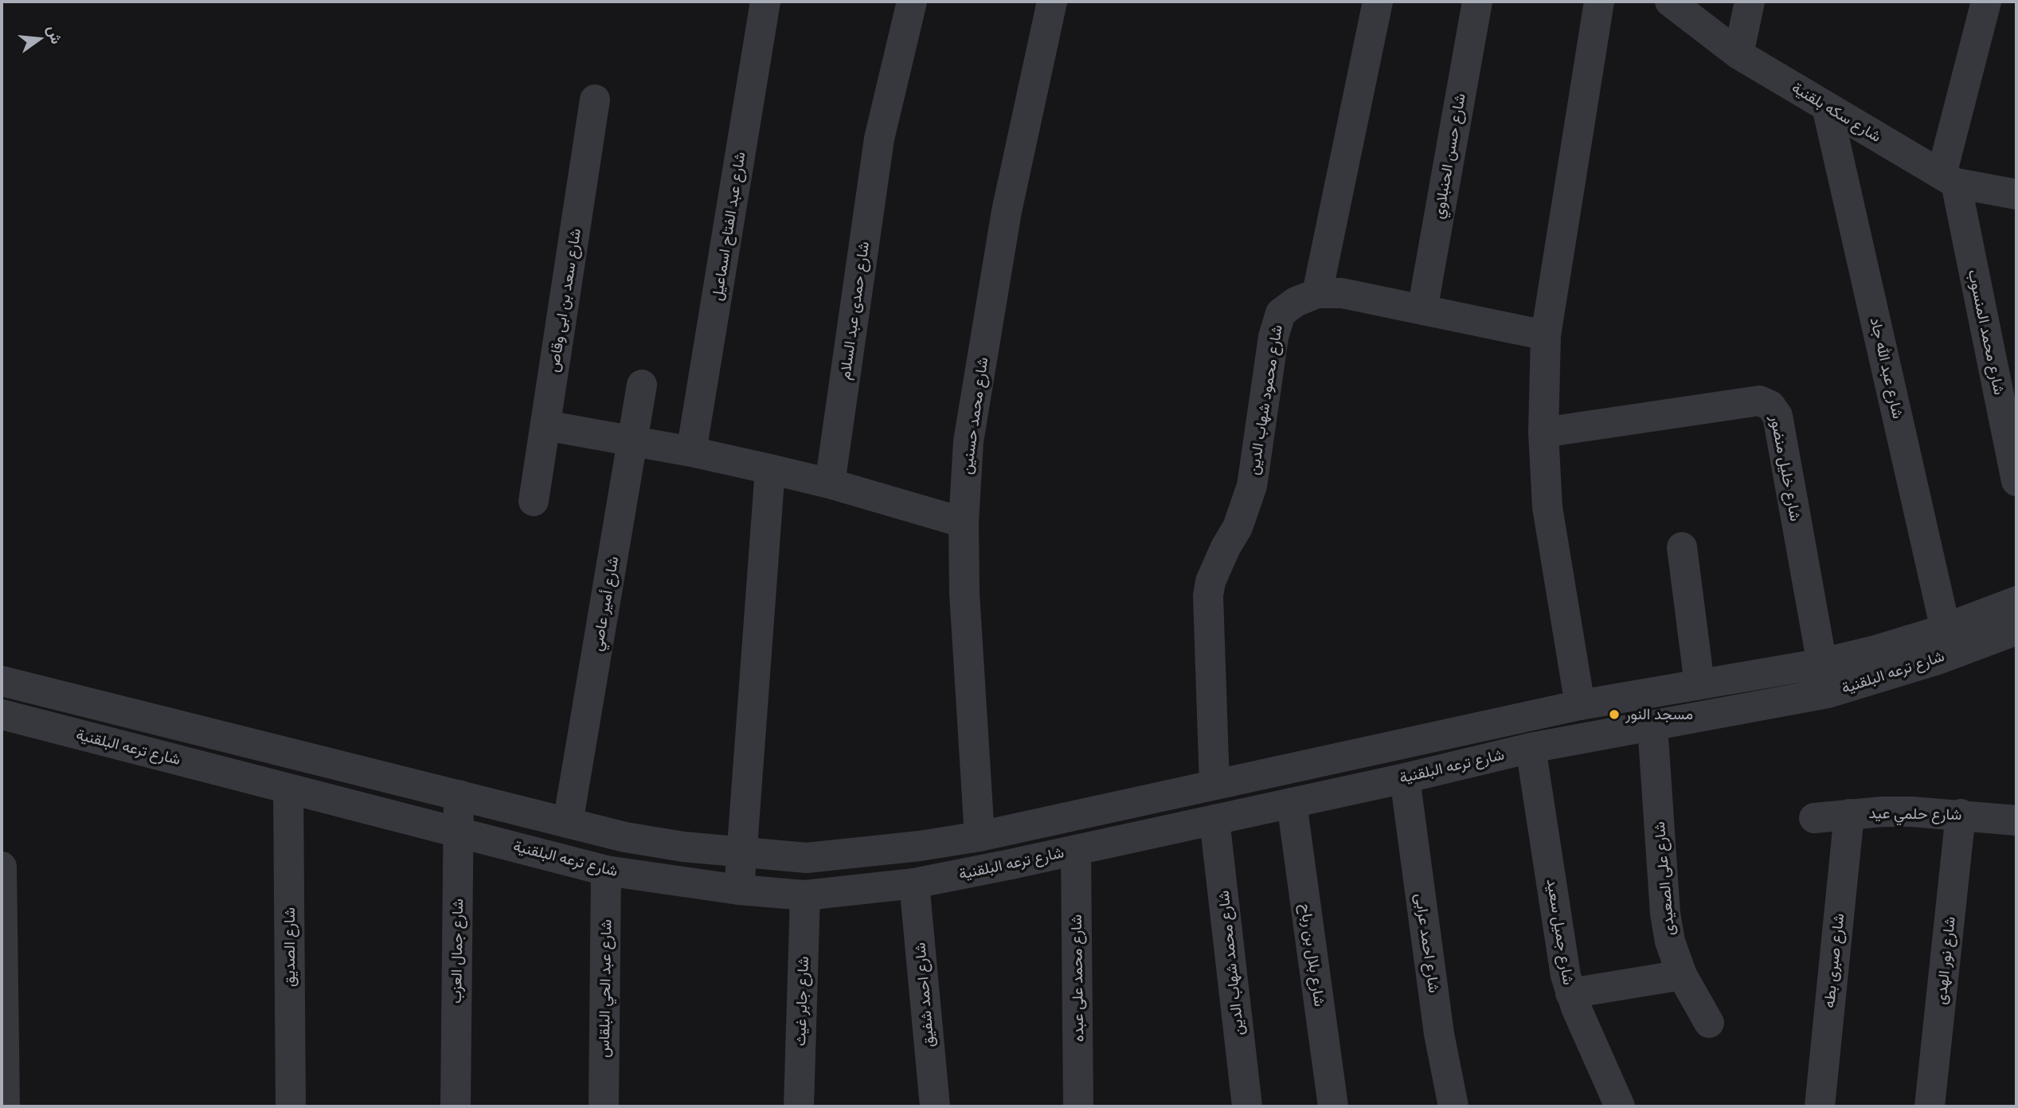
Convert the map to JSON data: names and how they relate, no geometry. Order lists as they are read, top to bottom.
{
  "streets": {
    "street": [
      "شارع سكه بلقنية",
      "شارع حسن الحنبلاوي",
      "شارع عبد الفتاح اسماعيل",
      "شارع سعد بن ابى وقاص",
      "شارع حمدى عبد السلام",
      "شارع محمد المنسوب",
      "شارع عبد الله جاد",
      "شارع محمود شهاب الدين",
      "شارع محمد حسنين",
      "شارع خليل منضور",
      "شارع أمير عاصي",
      "شارع ترعه البلقنية",
      "شارع حلمي عيد",
      "شارع على الصعيدى",
      "شارع جميل سعيد",
      "شارع احمد عرابى",
      "شارع الصديق",
      "شارع جمال العزب",
      "شارع بلال بن رباح",
      "شارع صبرى بطه",
      "شارع نور الهدى",
      "شارع محمد شهاب الدين",
      "شارع محمد على عبده",
      "شارع عبد الحي البلقاس",
      "شارع احمد شفيق",
      "شارع جابر غيث"
    ]
  },
  "crossings": [
    ["شارع سكه بلقنية", "شارع محمد المنسوب"],
    ["شارع سكه بلقنية", "شارع عبد الله جاد"],
    ["شارع عبد الله جاد", "شارع ترعه البلقنية"],
    ["شارع محمود شهاب الدين", "شارع ترعه البلقنية"],
    ["شارع محمد حسنين", "شارع ترعه البلقنية"],
    ["شارع خليل منضور", "شارع ترعه البلقنية"],
    ["شارع أمير عاصي", "شارع ترعه البلقنية"],
    ["شارع ترعه البلقنية", "شارع على الصعيدى"],
    ["شارع ترعه البلقنية", "شارع جميل سعيد"],
    ["شارع ترعه البلقنية", "شارع احمد عرابى"],
    ["شارع ترعه البلقنية", "شارع الصديق"],
    ["شارع ترعه البلقنية", "شارع جمال العزب"],
    ["شارع ترعه البلقنية", "شارع بلال بن رباح"],
    ["شارع ترعه البلقنية", "شارع محمد شهاب الدين"],
    ["شارع ترعه البلقنية", "شارع محمد على عبده"],
    ["شارع ترعه البلقنية", "شارع عبد الحي البلقاس"],
    ["شارع ترعه البلقنية", "شارع احمد شفيق"],
    ["شارع ترعه البلقنية", "شارع جابر غيث"],
    ["شارع حلمي عيد", "شارع صبرى بطه"],
    ["شارع حلمي عيد", "شارع نور الهدى"]
  ],
  "places": ["مسجد النور"],
  "north": "right"
}
